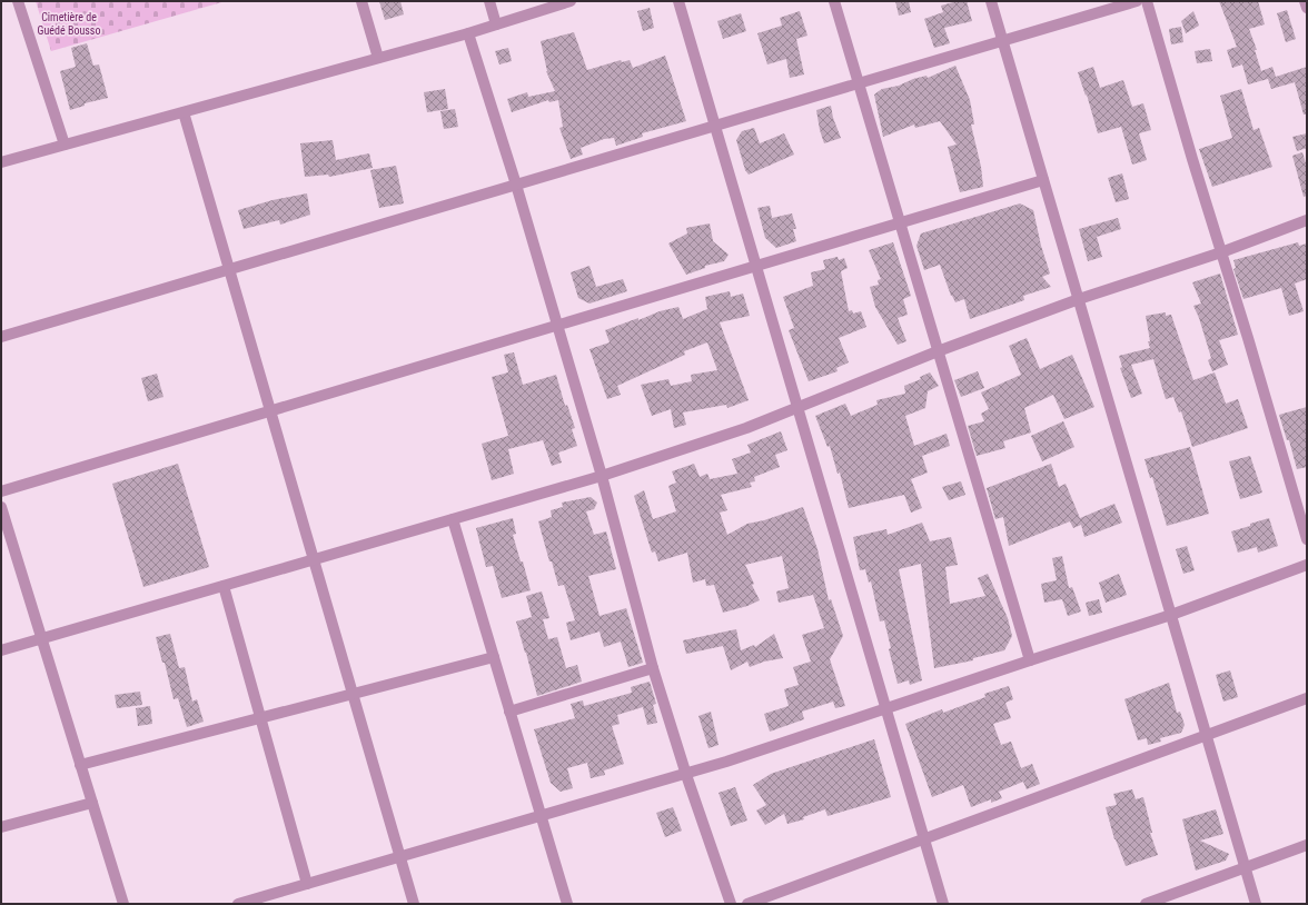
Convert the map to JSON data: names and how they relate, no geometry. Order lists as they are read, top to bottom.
{
  "parks": ["Cimetière de Guédé Bousso"]
}
